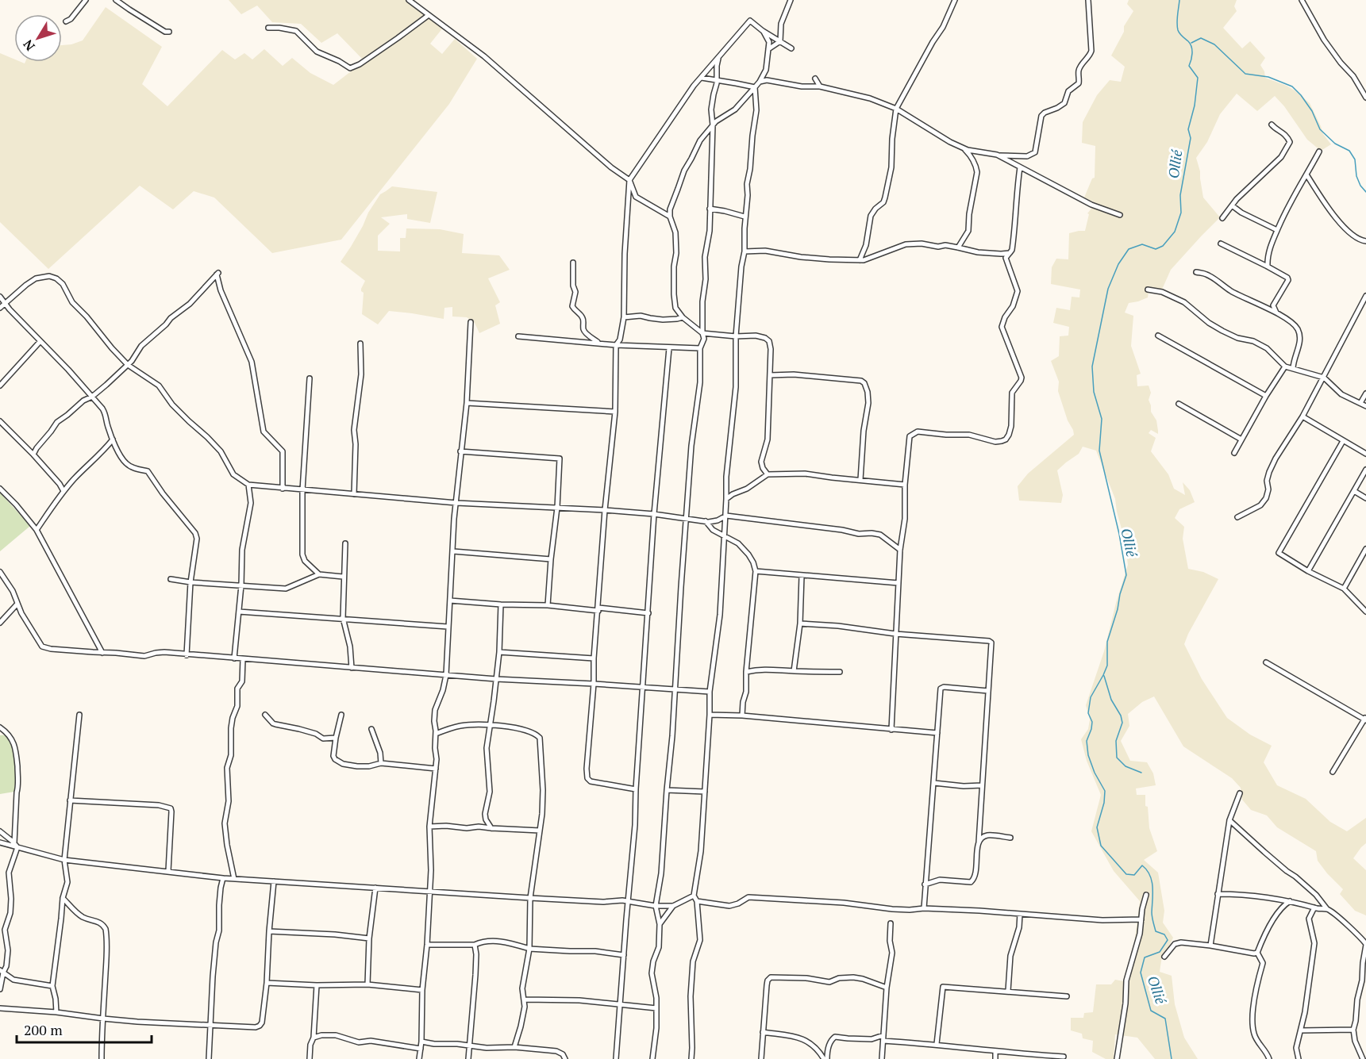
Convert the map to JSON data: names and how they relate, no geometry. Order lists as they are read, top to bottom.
{
  "water": ["Ollié"],
  "scale_bar": "200 m",
  "north": "bottom left"
}
